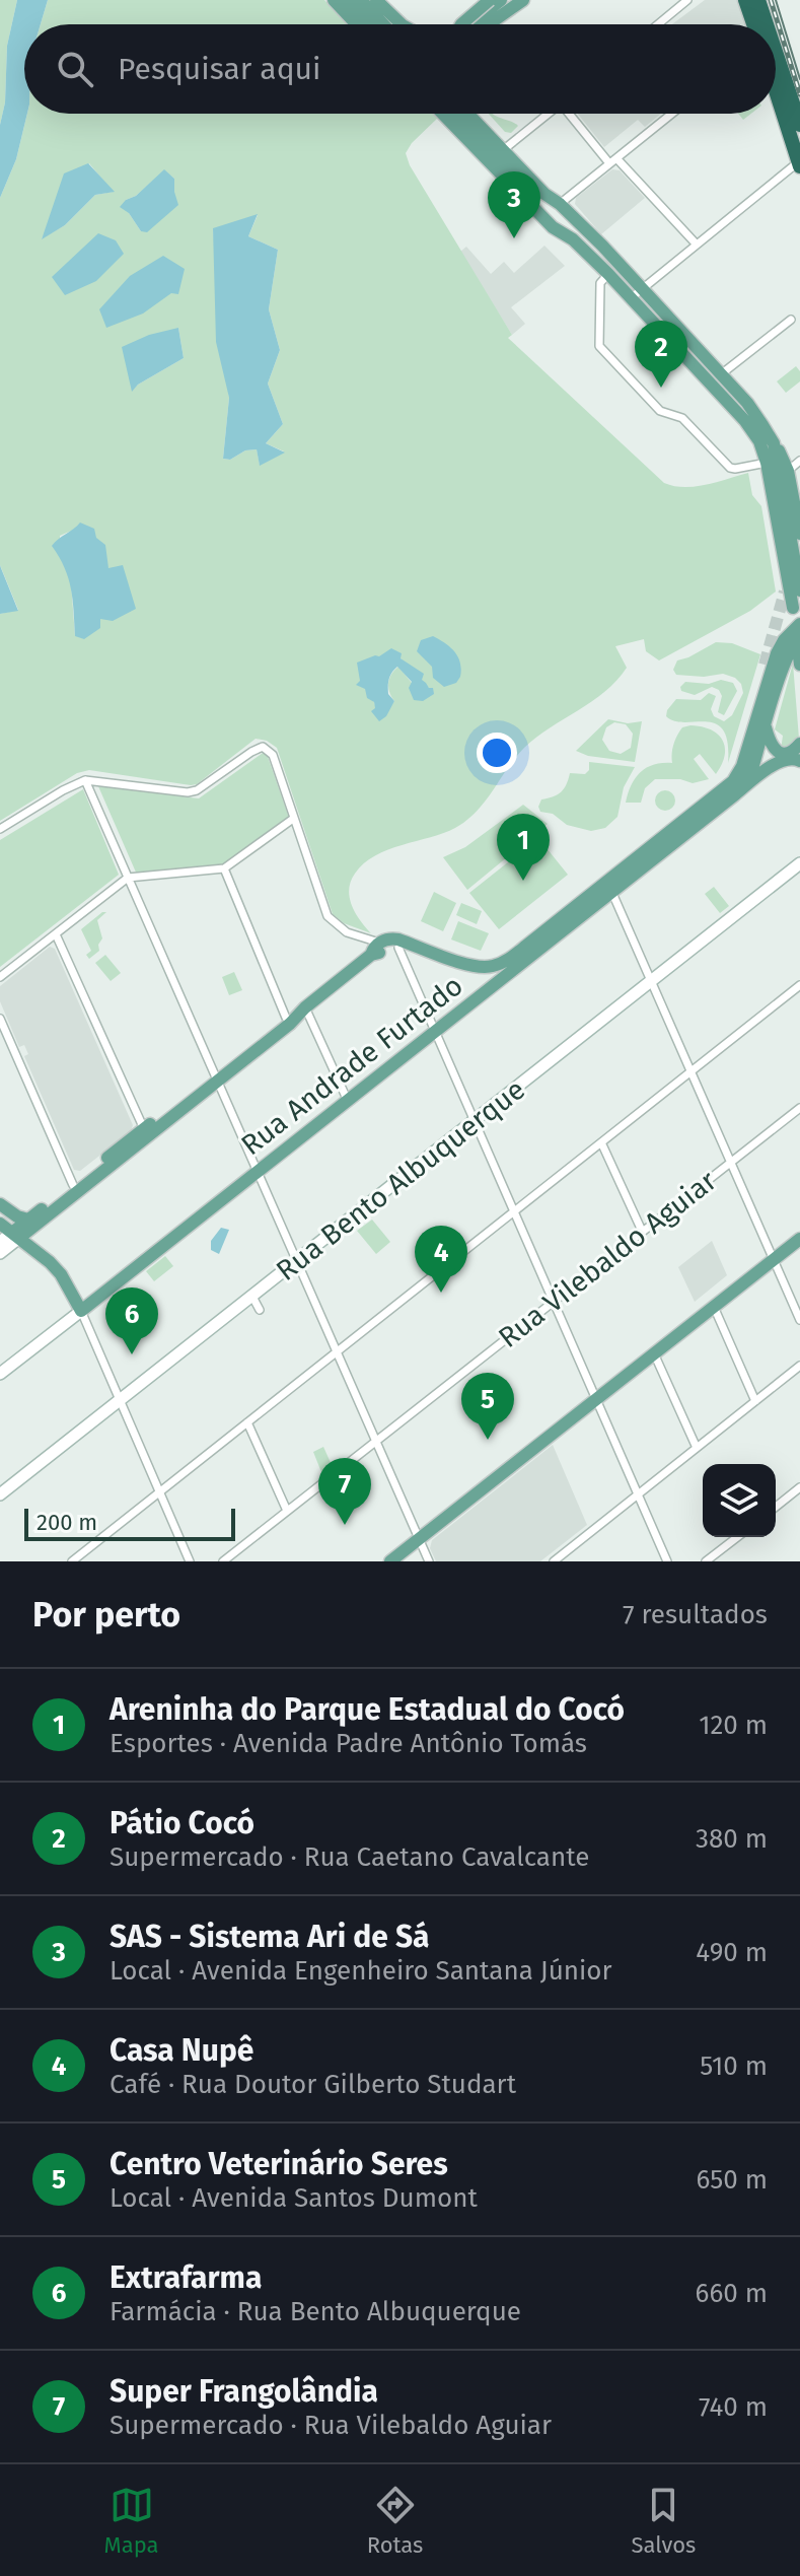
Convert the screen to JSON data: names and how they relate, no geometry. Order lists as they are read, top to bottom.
{
  "streets": {
    "main road": ["Rua Andrade Furtado"],
    "street": ["Rua Bento Albuquerque", "Rua Vilebaldo Aguiar"]
  },
  "scale_bar": "200 m",
  "page": {
    "search": "Pesquisar aqui",
    "pins": [
      "3",
      "2",
      "1",
      "4",
      "6",
      "5",
      "7"
    ],
    "scale": "200 m",
    "heading": ["Por perto", "7 resultados"],
    "list": [
      {
        "mark": "1",
        "name": "Areninha do Parque Estadual do Cocó",
        "note": "Esportes · Avenida Padre Antônio Tomás",
        "value": "120 m"
      },
      {
        "mark": "2",
        "name": "Pátio Cocó",
        "note": "Supermercado · Rua Caetano Cavalcante",
        "value": "380 m"
      },
      {
        "mark": "3",
        "name": "SAS - Sistema Ari de Sá",
        "note": "Local · Avenida Engenheiro Santana Júnior",
        "value": "490 m"
      },
      {
        "mark": "4",
        "name": "Casa Nupê",
        "note": "Café · Rua Doutor Gilberto Studart",
        "value": "510 m"
      },
      {
        "mark": "5",
        "name": "Centro Veterinário Seres",
        "note": "Local · Avenida Santos Dumont",
        "value": "650 m"
      },
      {
        "mark": "6",
        "name": "Extrafarma",
        "note": "Farmácia · Rua Bento Albuquerque",
        "value": "660 m"
      },
      {
        "mark": "7",
        "name": "Super Frangolândia",
        "note": "Supermercado · Rua Vilebaldo Aguiar",
        "value": "740 m"
      }
    ],
    "nav": ["Mapa", "Rotas", "Salvos"]
  }
}
